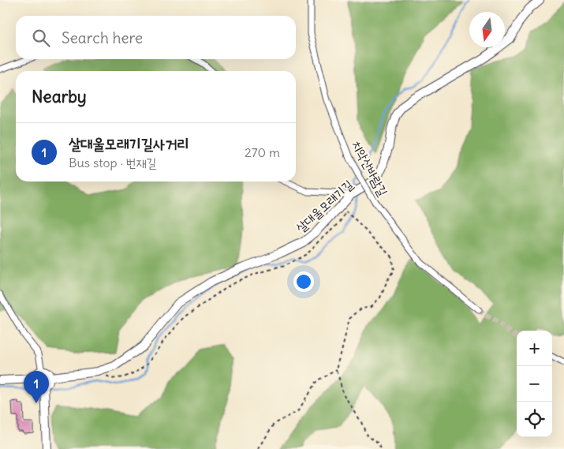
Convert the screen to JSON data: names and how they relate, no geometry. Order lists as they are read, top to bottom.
{
  "streets": {
    "street": ["치악산바람길", "살대울모래기길"]
  },
  "north": "bottom",
  "page": {
    "search": "Search here",
    "heading": "Nearby",
    "list": [
      {
        "mark": "1",
        "name": "살대울모래기길사거리",
        "note": "Bus stop · 번재길",
        "value": "270 m"
      }
    ],
    "map_buttons": ["+", "−"],
    "pins": "1"
  }
}
